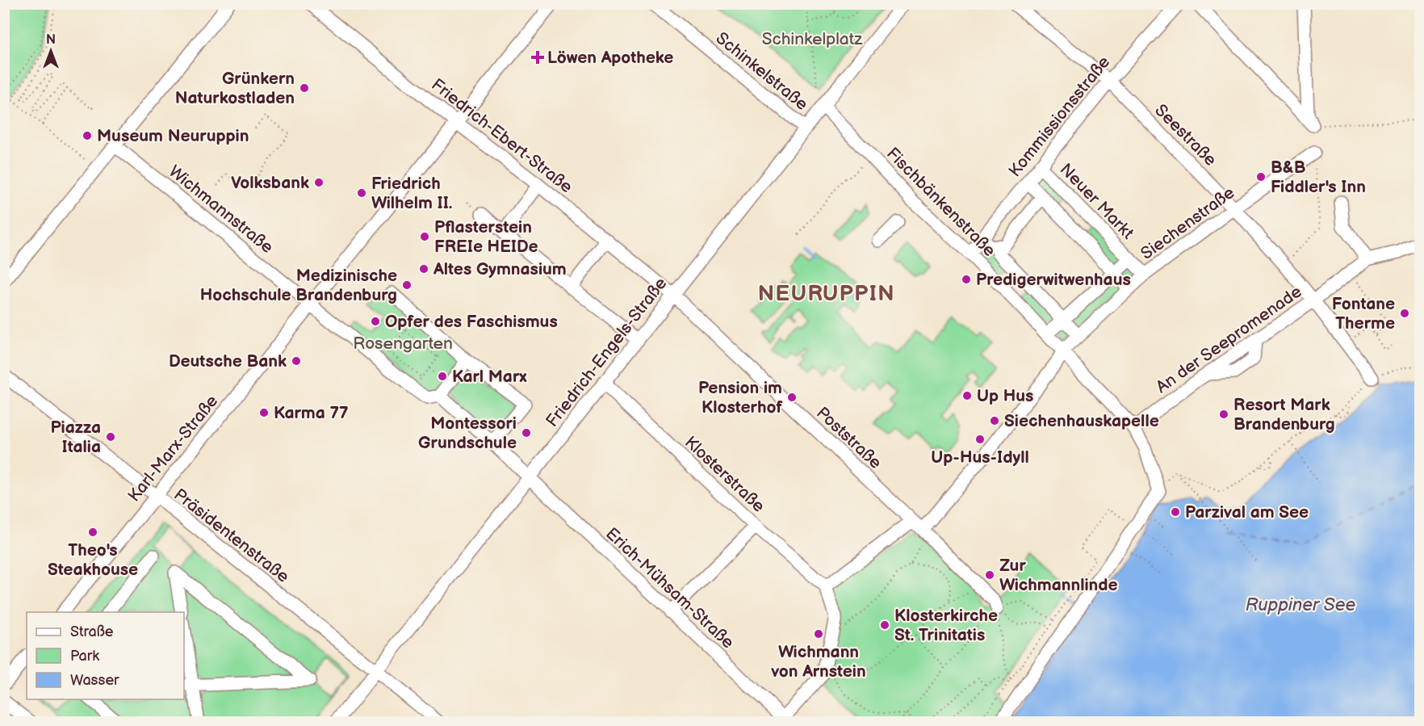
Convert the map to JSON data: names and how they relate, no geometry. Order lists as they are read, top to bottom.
{
  "streets": {
    "street": [
      "Schinkelstraße",
      "Kommissionsstraße",
      "Seestraße",
      "Friedrich-Ebert-Straße",
      "Neuer Markt",
      "Fischbänkenstraße",
      "Wichmannstraße",
      "Siechenstraße",
      "An der Seepromenade",
      "Friedrich-Engels-Straße",
      "Poststraße",
      "Karl-Marx-Straße",
      "Klosterstraße",
      "Präsidentenstraße",
      "Erich-Mühsam-Straße"
    ]
  },
  "crossings": [
    ["Schinkelstraße", "Friedrich-Engels-Straße"],
    ["Kommissionsstraße", "Seestraße"],
    ["Kommissionsstraße", "Neuer Markt"],
    ["Kommissionsstraße", "Fischbänkenstraße"],
    ["Seestraße", "Siechenstraße"],
    ["Seestraße", "An der Seepromenade"],
    ["Friedrich-Ebert-Straße", "Friedrich-Engels-Straße"],
    ["Friedrich-Ebert-Straße", "Poststraße"],
    ["Friedrich-Ebert-Straße", "Karl-Marx-Straße"],
    ["Neuer Markt", "Fischbänkenstraße"],
    ["Neuer Markt", "Siechenstraße"],
    ["Fischbänkenstraße", "Siechenstraße"],
    ["Fischbänkenstraße", "An der Seepromenade"],
    ["Fischbänkenstraße", "Friedrich-Engels-Straße"],
    ["Wichmannstraße", "Karl-Marx-Straße"],
    ["Siechenstraße", "Poststraße"],
    ["Friedrich-Engels-Straße", "Poststraße"],
    ["Friedrich-Engels-Straße", "Klosterstraße"],
    ["Friedrich-Engels-Straße", "Präsidentenstraße"],
    ["Friedrich-Engels-Straße", "Erich-Mühsam-Straße"],
    ["Karl-Marx-Straße", "Präsidentenstraße"]
  ],
  "districts": ["NEURUPPIN"],
  "water": ["Ruppiner See"],
  "parks": ["Schinkelplatz", "Rosengarten"],
  "places": {
    "health": ["Löwen Apotheke"],
    "other": [
      "Grünkern Naturkostladen",
      "Museum Neuruppin",
      "B&B Fiddler's Inn",
      "Volksbank",
      "Friedrich Wilhelm II.",
      "Pflasterstein FREIe HEIDe",
      "Altes Gymnasium",
      "Predigerwitwenhaus",
      "Medizinische Hochschule Brandenburg",
      "Fontane Therme",
      "Opfer des Faschismus",
      "Deutsche Bank",
      "Karl Marx",
      "Up Hus",
      "Pension im Klosterhof",
      "Karma 77",
      "Resort Mark Brandenburg",
      "Siechenhauskapelle",
      "Montessori Grundschule",
      "Piazza Italia",
      "Up-Hus-Idyll",
      "Parzival am See",
      "Theo's Steakhouse",
      "Zur Wichmannlinde",
      "Klosterkirche St. Trinitatis",
      "Wichmann von Arnstein"
    ]
  },
  "legend": ["Straße", "Park", "Wasser"],
  "north": "top"
}
